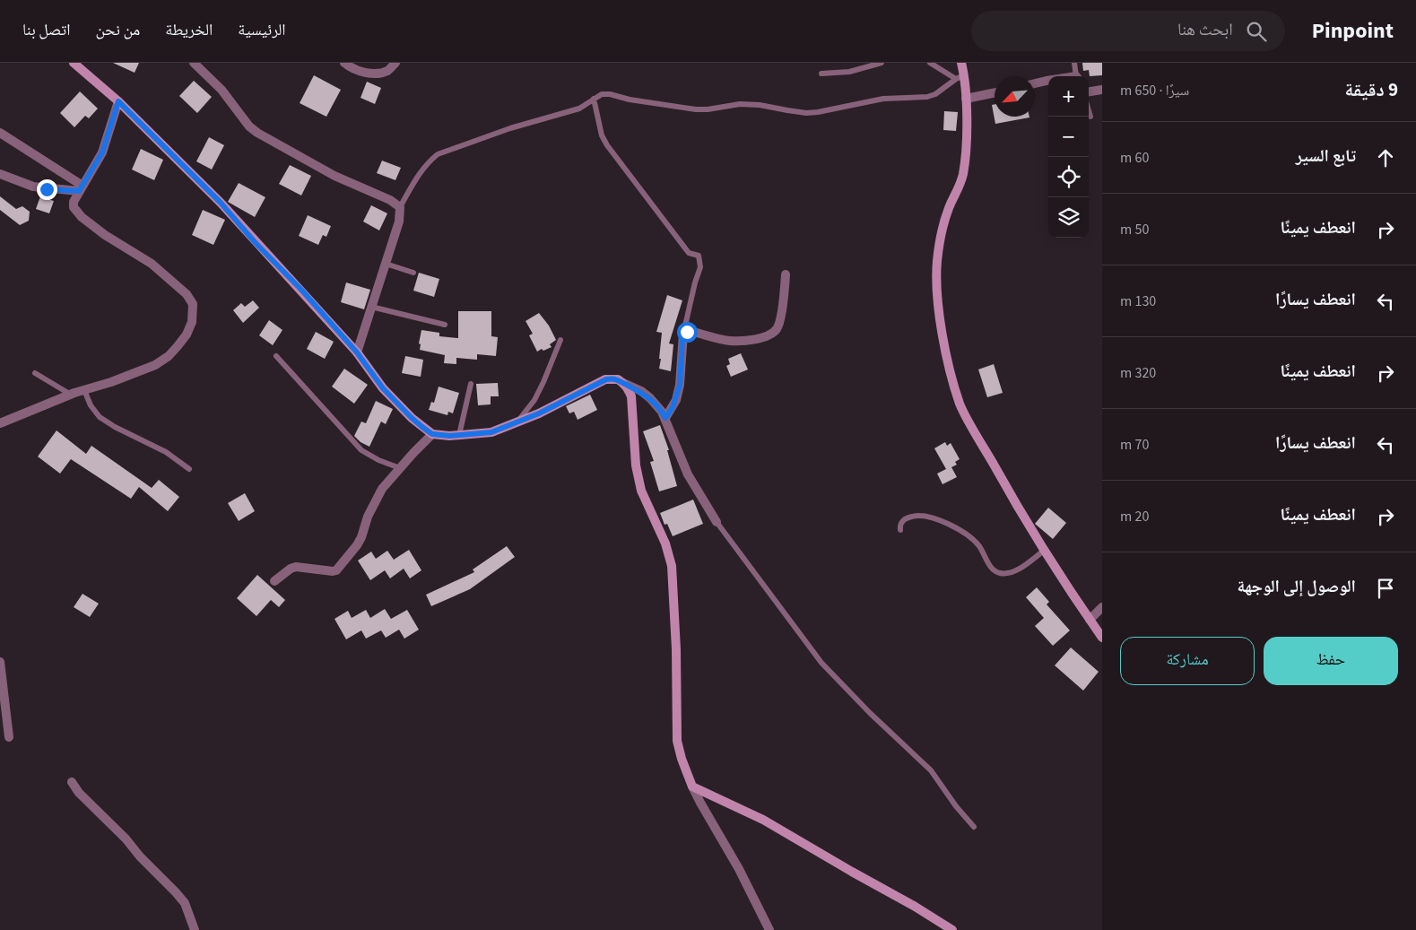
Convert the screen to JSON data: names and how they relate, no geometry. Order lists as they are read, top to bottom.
{
  "north": "bottom left",
  "page": {
    "header": "Pinpoint",
    "search": "ابحث هنا",
    "nav": [
      "الرئيسية",
      "الخريطة",
      "من نحن",
      "اتصل بنا"
    ],
    "heading": ["9 دقيقة", "سيرًا · 650 m"],
    "map_buttons": ["+", "−"],
    "list": [
      ["تابع السير", "60 m"],
      ["انعطف يمينًا", "50 m"],
      ["انعطف يسارًا", "130 m"],
      ["انعطف يمينًا", "320 m"],
      ["انعطف يسارًا", "70 m"],
      ["انعطف يمينًا", "20 m"],
      "الوصول إلى الوجهة"
    ],
    "buttons": ["حفظ", "مشاركة"]
  }
}
